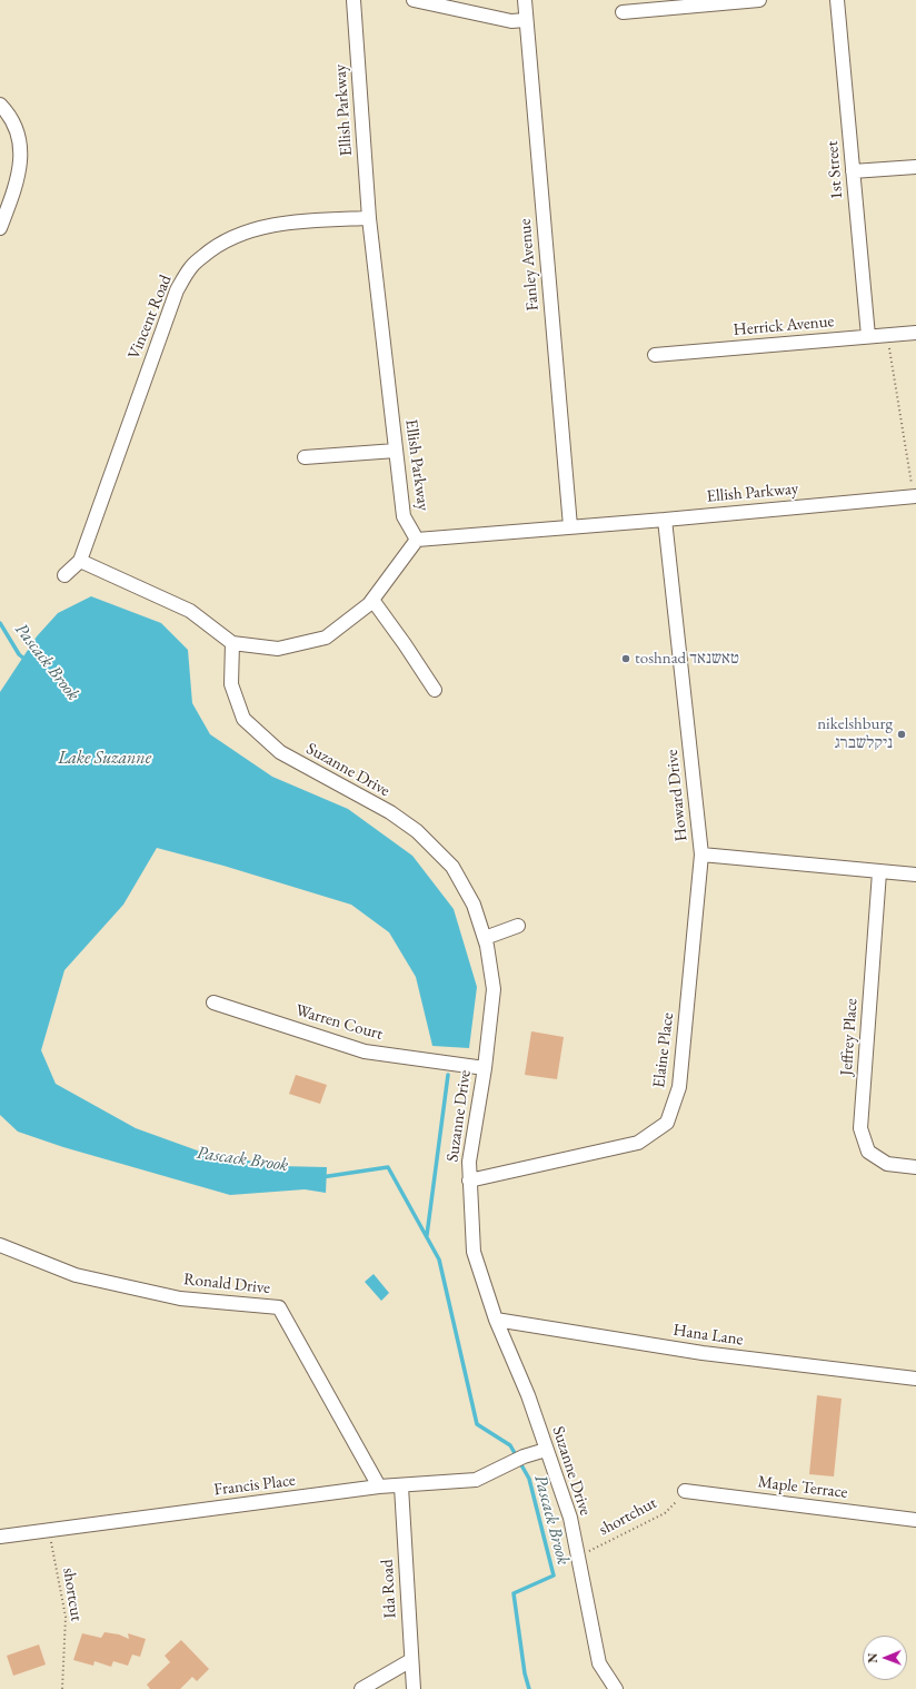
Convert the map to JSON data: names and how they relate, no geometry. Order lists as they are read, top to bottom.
{
  "streets": {
    "street": [
      "Ellish Parkway",
      "1st Street",
      "Fanley Avenue",
      "Vincent Road",
      "Herrick Avenue",
      "Suzanne Drive",
      "Howard Drive",
      "Warren Court",
      "Jeffrey Place",
      "Elaine Place",
      "Ronald Drive",
      "Hana Lane",
      "Francis Place",
      "Maple Terrace",
      "Ida Road"
    ],
    "path": ["shortchut", "shortcut"]
  },
  "crossings": [
    ["Ellish Parkway", "Fanley Avenue"],
    ["Ellish Parkway", "Vincent Road"],
    ["Ellish Parkway", "Howard Drive"],
    ["1st Street", "Herrick Avenue"],
    ["Suzanne Drive", "Warren Court"],
    ["Suzanne Drive", "Elaine Place"],
    ["Suzanne Drive", "Hana Lane"],
    ["Suzanne Drive", "Francis Place"],
    ["Suzanne Drive", "shortchut"],
    ["Howard Drive", "Jeffrey Place"],
    ["Howard Drive", "Elaine Place"],
    ["Ronald Drive", "Francis Place"],
    ["Francis Place", "Ida Road"],
    ["Francis Place", "shortcut"],
    ["Maple Terrace", "shortchut"]
  ],
  "water": ["Pascack Brook", "Lake Suzanne"],
  "places": ["toshnad טאשנאד", "nikelshburg ניקלשברג"],
  "north": "left"
}
